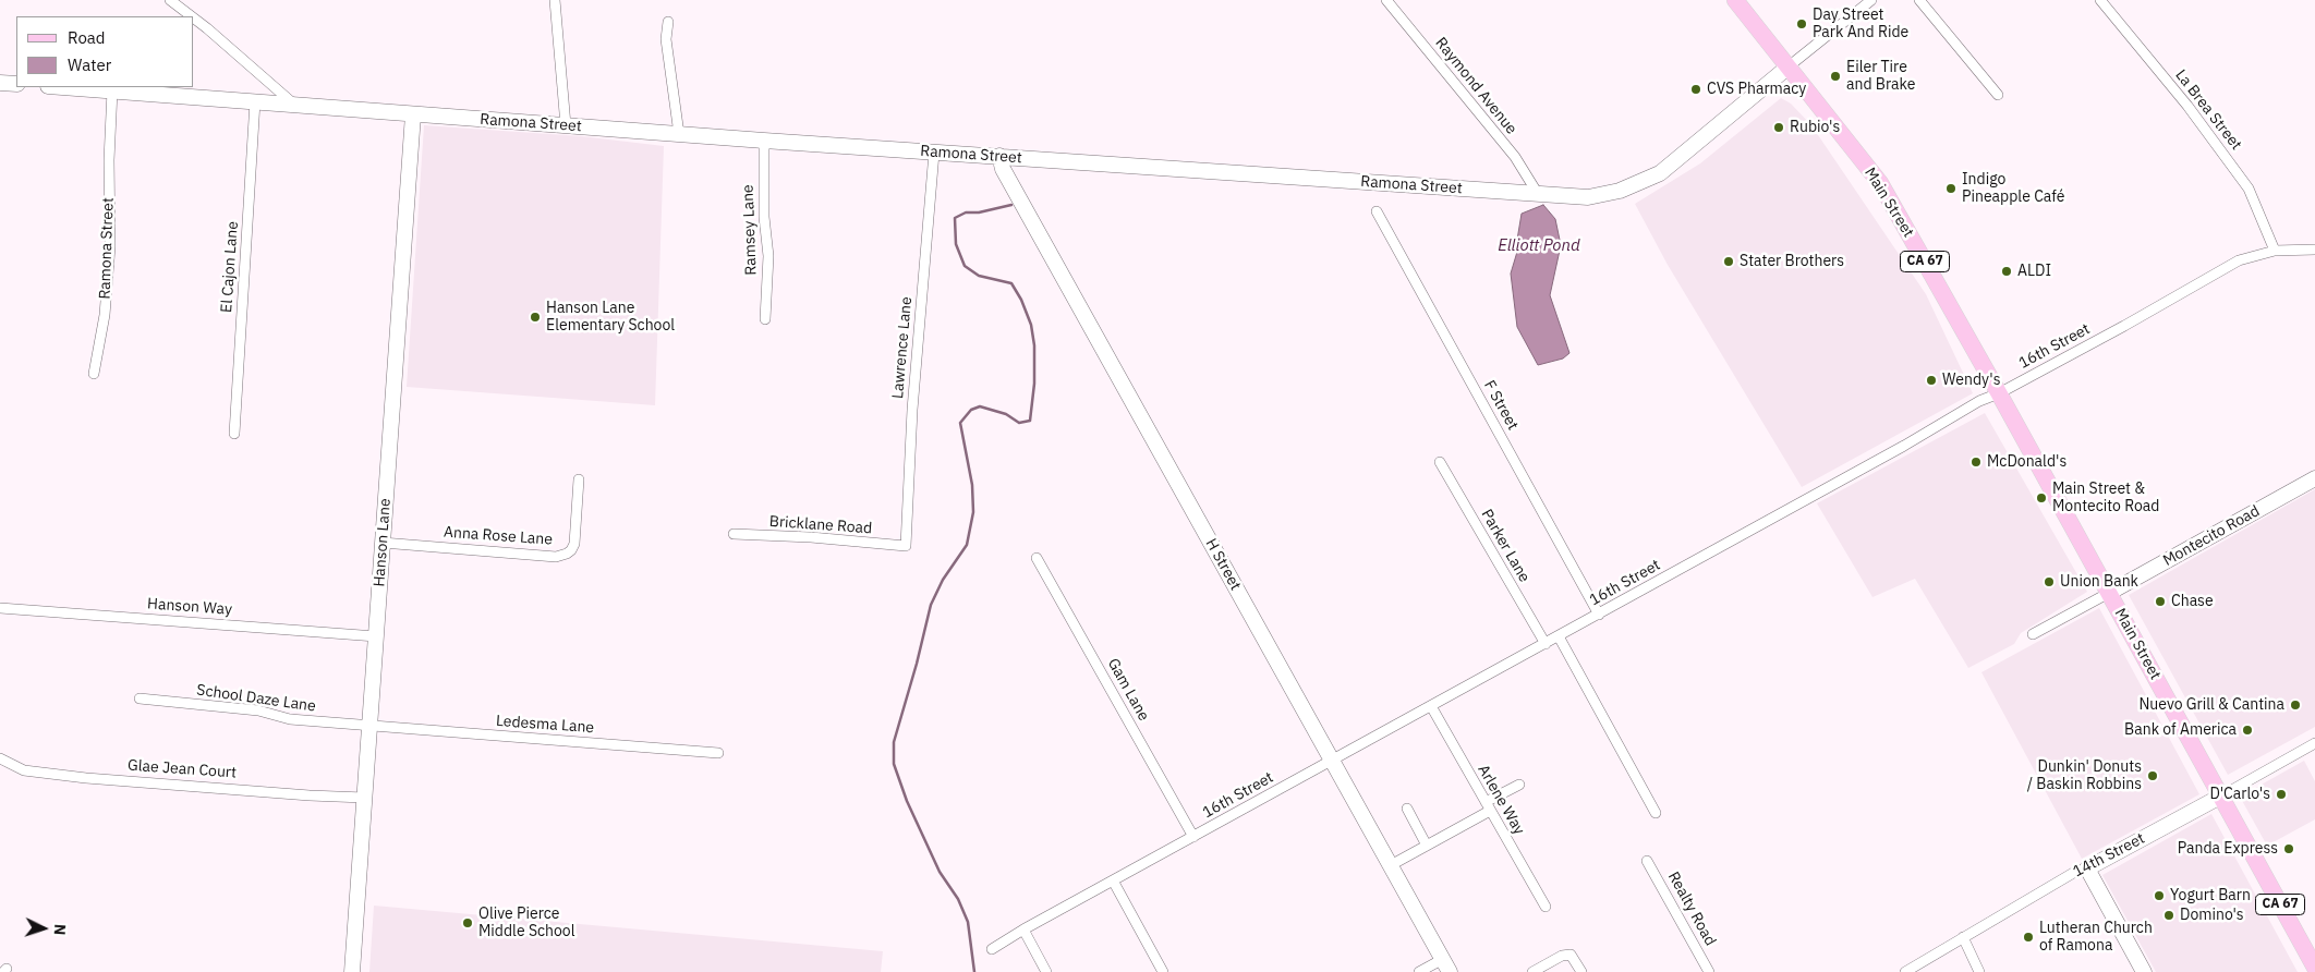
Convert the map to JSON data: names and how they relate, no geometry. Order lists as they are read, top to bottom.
{
  "streets": {
    "main road": [
      "Ramona Street",
      "Main Street",
      "CA 67",
      "Montecito Road",
      "Hanson Lane",
      "H Street",
      "14th Street"
    ],
    "street": [
      "Raymond Avenue",
      "La Brea Street",
      "Ramsey Lane",
      "El Cajon Lane",
      "16th Street",
      "Lawrence Lane",
      "F Street",
      "Bricklane Road",
      "Anna Rose Lane",
      "Parker Lane",
      "Hanson Way",
      "Gam Lane",
      "School Daze Lane",
      "Ledesma Lane",
      "Glae Jean Court",
      "Arlene Way",
      "Realty Road"
    ]
  },
  "crossings": [
    ["Raymond Avenue", "Ramona Street"],
    ["La Brea Street", "16th Street"],
    ["Ramona Street", "Main Street"],
    ["Ramona Street", "Ramsey Lane"],
    ["Ramona Street", "El Cajon Lane"],
    ["Ramona Street", "Lawrence Lane"],
    ["Ramona Street", "Hanson Lane"],
    ["Ramona Street", "H Street"],
    ["Main Street", "16th Street"],
    ["Main Street", "Montecito Road"],
    ["Main Street", "14th Street"],
    ["16th Street", "F Street"],
    ["16th Street", "Parker Lane"],
    ["16th Street", "H Street"],
    ["16th Street", "Gam Lane"],
    ["16th Street", "Arlene Way"],
    ["Lawrence Lane", "Bricklane Road"],
    ["Anna Rose Lane", "Hanson Lane"],
    ["Hanson Lane", "Hanson Way"],
    ["Hanson Lane", "School Daze Lane"],
    ["Hanson Lane", "Ledesma Lane"],
    ["Hanson Lane", "Glae Jean Court"],
    ["School Daze Lane", "Ledesma Lane"]
  ],
  "water": ["Elliott Pond"],
  "places": [
    "Day Street Park And Ride",
    "Eiler Tire and Brake",
    "CVS Pharmacy",
    "Rubio's",
    "Indigo Pineapple Café",
    "Stater Brothers",
    "ALDI",
    "Hanson Lane Elementary School",
    "Wendy's",
    "McDonald's",
    "Main Street & Montecito Road",
    "Union Bank",
    "Chase",
    "Nuevo Grill & Cantina",
    "Bank of America",
    "Dunkin' Donuts / Baskin Robbins",
    "D'Carlo's",
    "Panda Express",
    "Yogurt Barn",
    "Domino's",
    "Olive Pierce Middle School",
    "Lutheran Church of Ramona"
  ],
  "legend": ["Road", "Water"],
  "north": "right"
}
